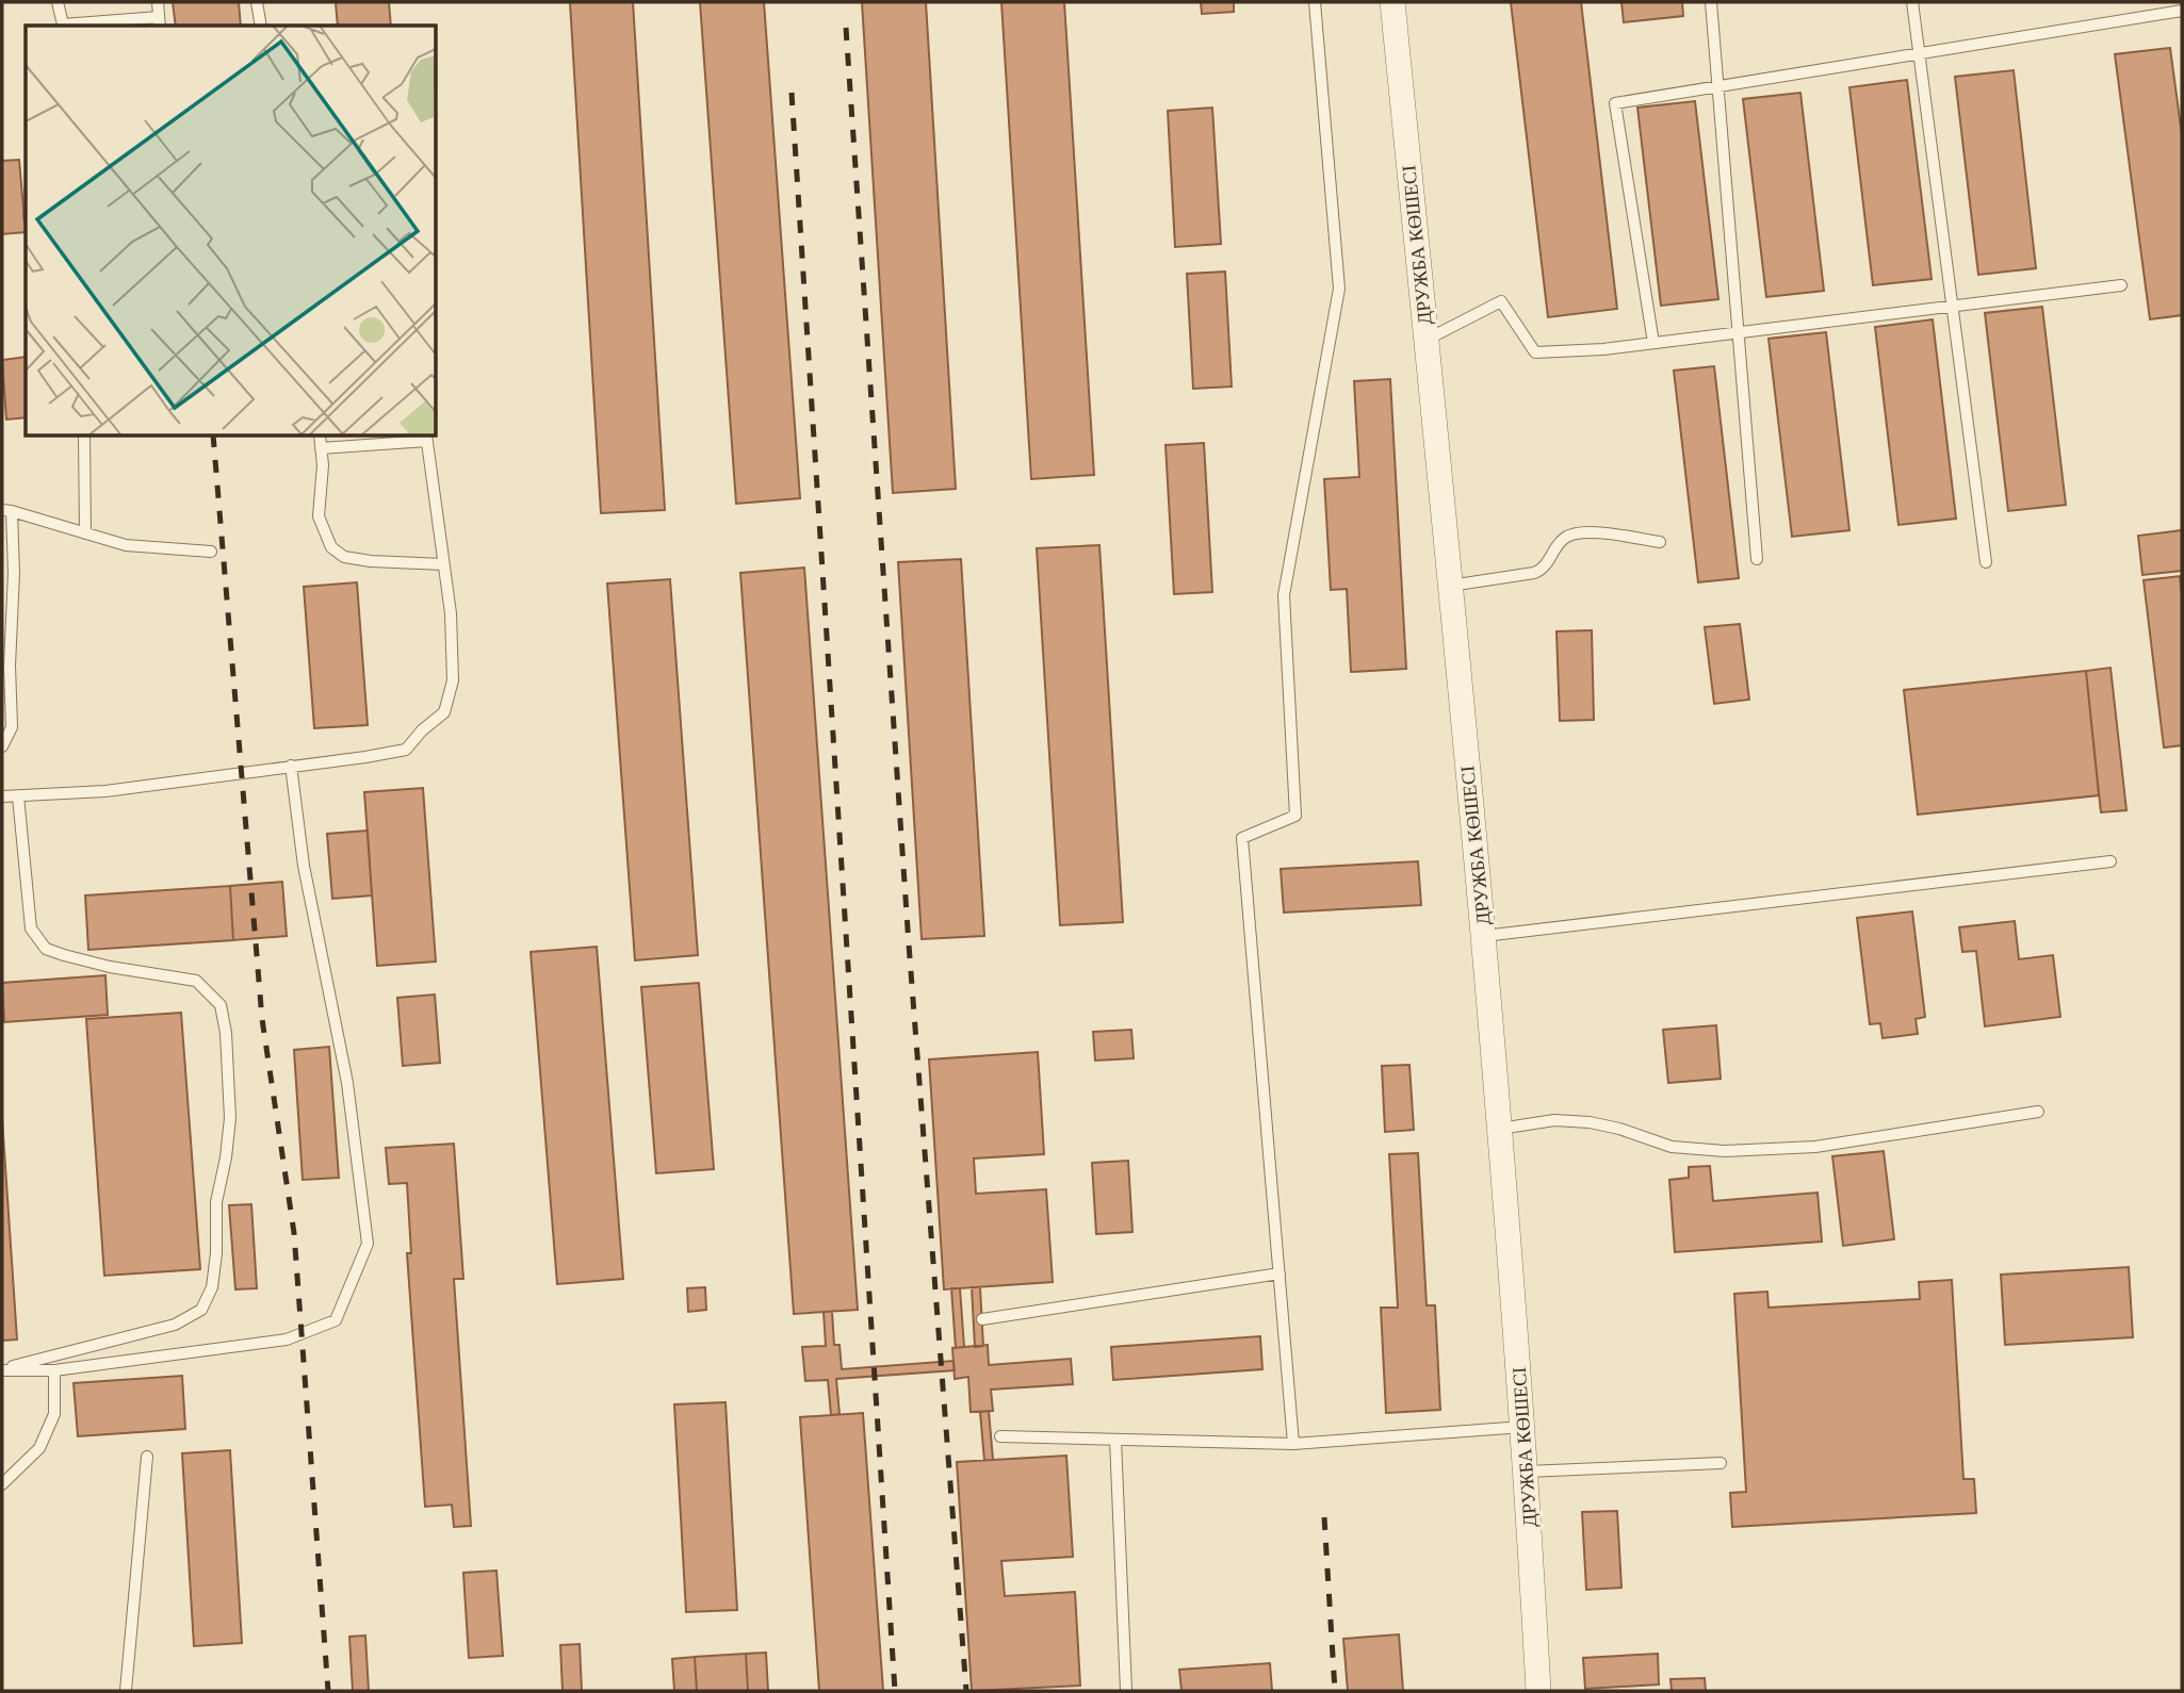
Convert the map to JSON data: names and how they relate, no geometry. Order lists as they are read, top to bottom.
{
  "streets": {
    "street": ["ДРУЖБА КӨШЕСІ"]
  }
}
